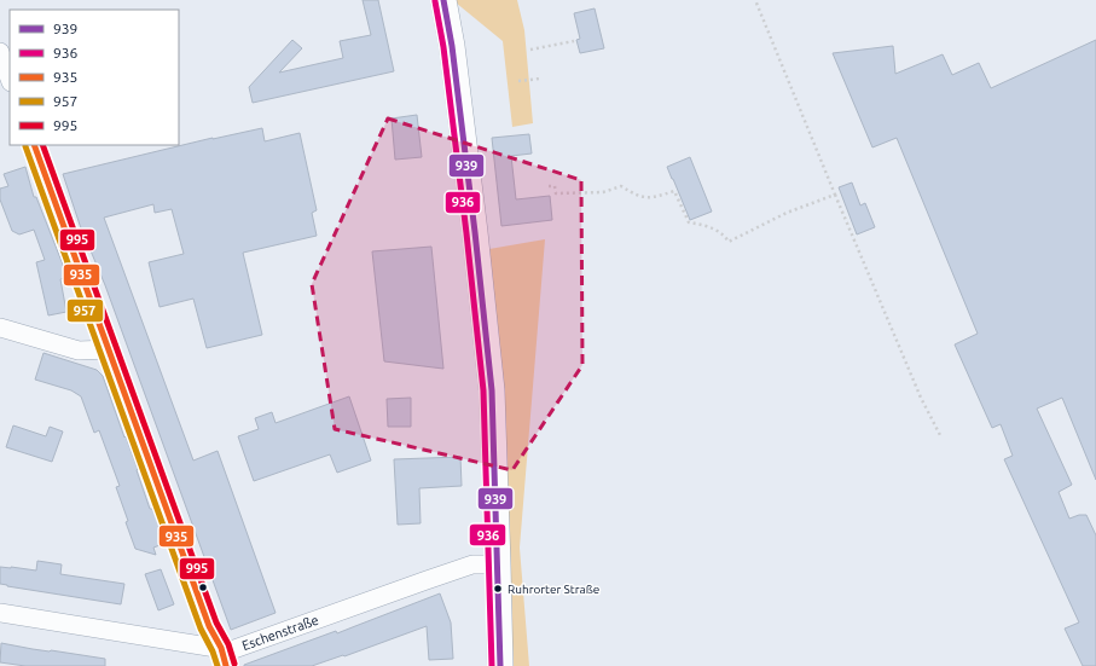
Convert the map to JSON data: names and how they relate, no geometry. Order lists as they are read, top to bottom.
{
  "streets": {
    "street": ["Eschenstraße"]
  },
  "places": ["Ruhrorter Straße"],
  "lines": [
    "transit line 939",
    "transit line 936",
    "transit line 935",
    "transit line 995",
    "transit line 957"
  ],
  "legend": [
    "939",
    "936",
    "935",
    "957",
    "995"
  ]
}
